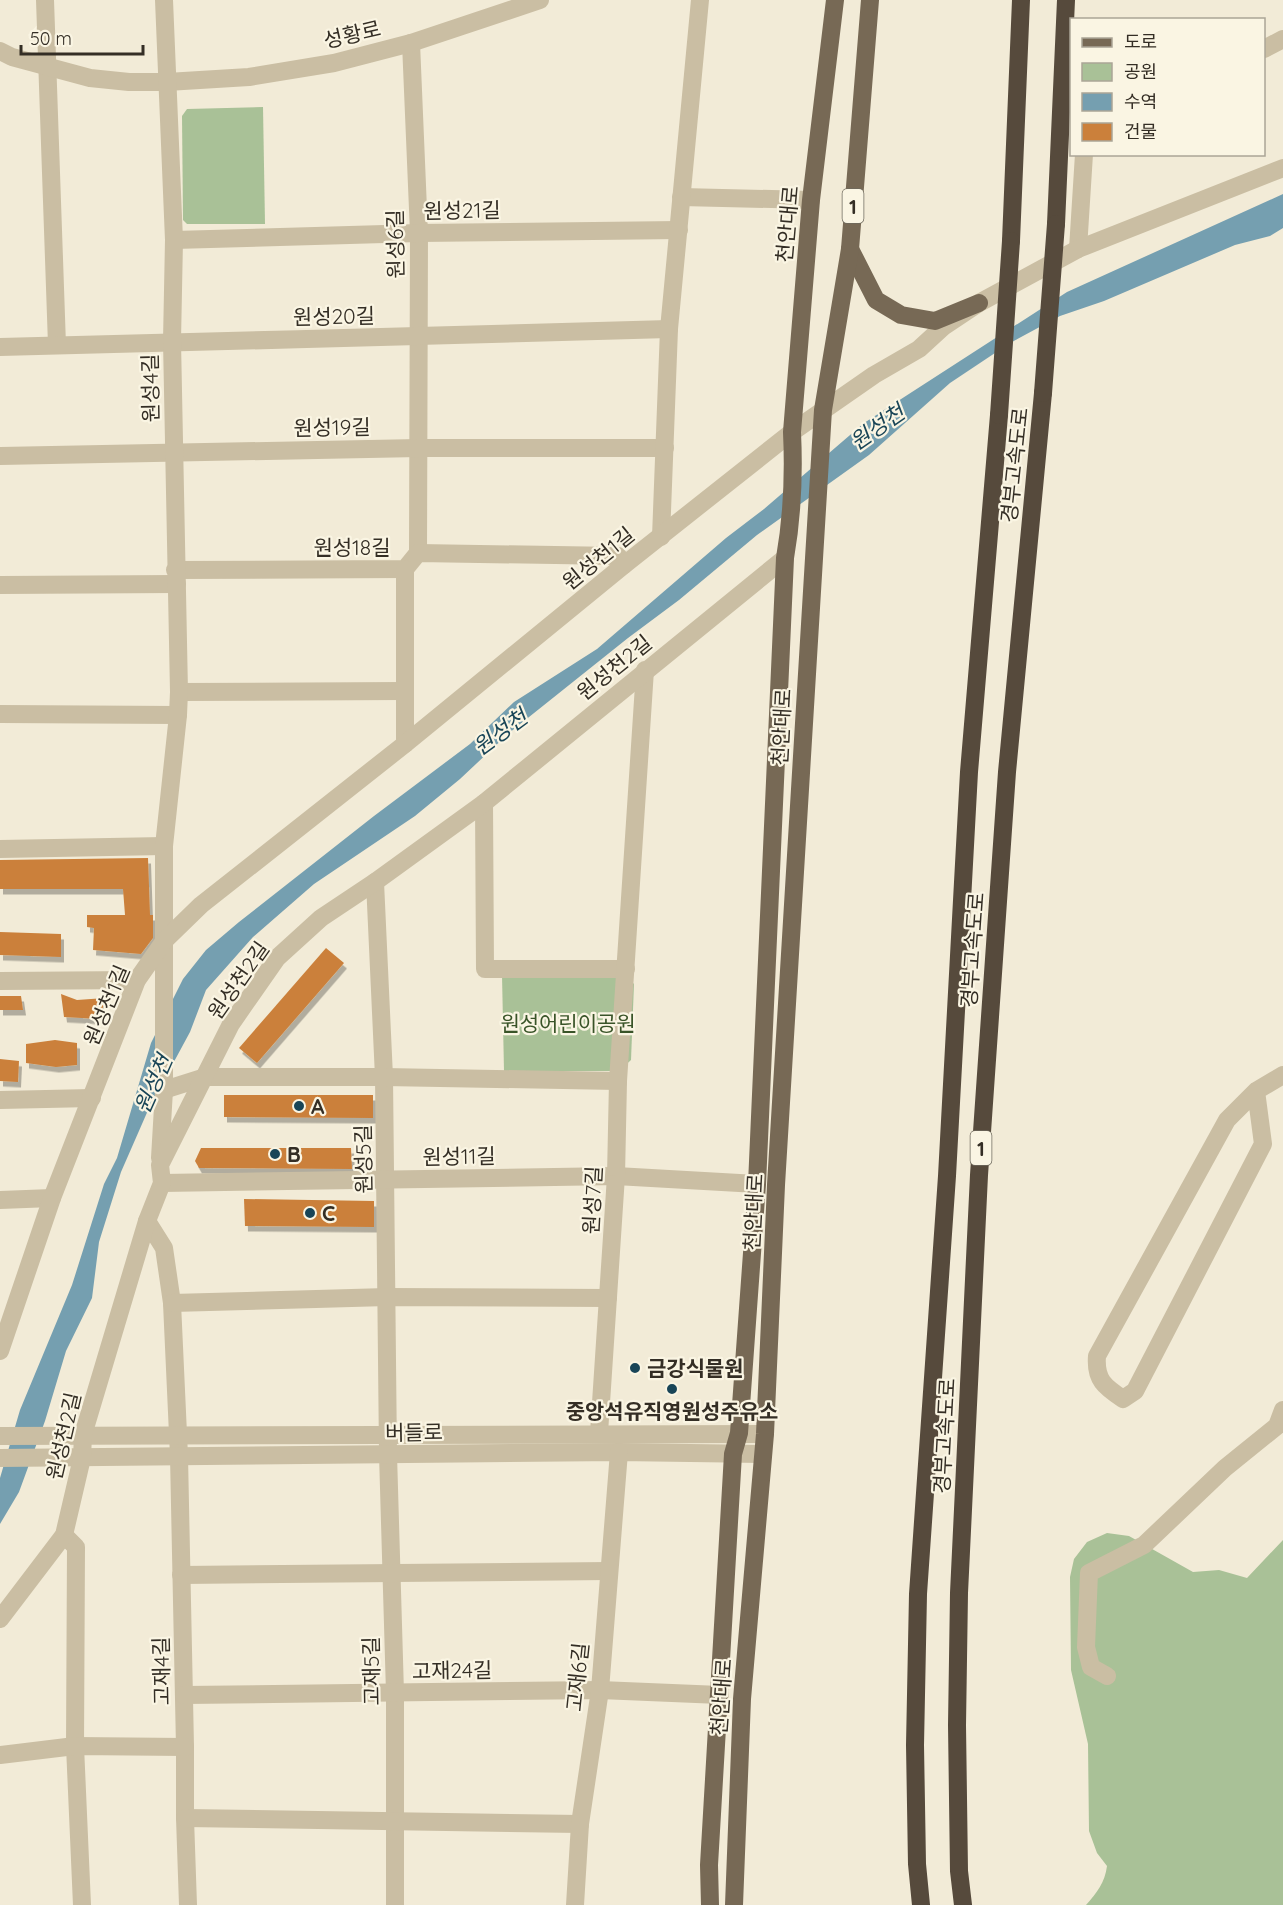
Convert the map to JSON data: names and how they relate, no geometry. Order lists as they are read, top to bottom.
{
  "streets": {
    "highway": ["1", "경부고속도로"],
    "main road": ["천안대로"],
    "street": [
      "성황로",
      "원성21길",
      "원성6길",
      "원성20길",
      "원성4길",
      "원성19길",
      "원성18길",
      "원성천1길",
      "원성천2길",
      "원성11길",
      "원성5길",
      "원성7길",
      "버들로",
      "고재24길",
      "고재4길",
      "고재5길",
      "고재6길"
    ]
  },
  "crossings": [
    ["성황로", "원성6길"],
    ["성황로", "원성4길"],
    ["1", "천안대로"],
    ["1", "원성천1길"],
    ["원성21길", "원성6길"],
    ["원성21길", "원성4길"],
    ["천안대로", "원성천1길"],
    ["천안대로", "원성천2길"],
    ["천안대로", "원성11길"],
    ["천안대로", "버들로"],
    ["천안대로", "고재24길"],
    ["원성6길", "원성20길"],
    ["원성6길", "원성19길"],
    ["원성6길", "원성18길"],
    ["원성20길", "원성4길"],
    ["원성4길", "원성19길"],
    ["원성4길", "원성18길"],
    ["원성4길", "원성천1길"],
    ["원성4길", "원성천2길"],
    ["원성4길", "원성11길"],
    ["원성18길", "원성천1길"],
    ["원성천2길", "원성11길"],
    ["원성천2길", "원성5길"],
    ["원성천2길", "원성7길"],
    ["원성천2길", "버들로"],
    ["원성11길", "원성5길"],
    ["원성11길", "원성7길"],
    ["원성5길", "버들로"],
    ["원성5길", "고재5길"],
    ["원성7길", "버들로"],
    ["버들로", "고재4길"],
    ["버들로", "고재5길"],
    ["버들로", "고재6길"],
    ["고재24길", "고재4길"],
    ["고재24길", "고재5길"],
    ["고재24길", "고재6길"]
  ],
  "water": ["원성천"],
  "parks": ["원성어린이공원"],
  "places": [
    "A",
    "B",
    "C",
    "금강식물원",
    "중앙석유직영원성주유소"
  ],
  "legend": [
    "도로",
    "공원",
    "수역",
    "건물"
  ],
  "scale_bar": "50 m"
}
